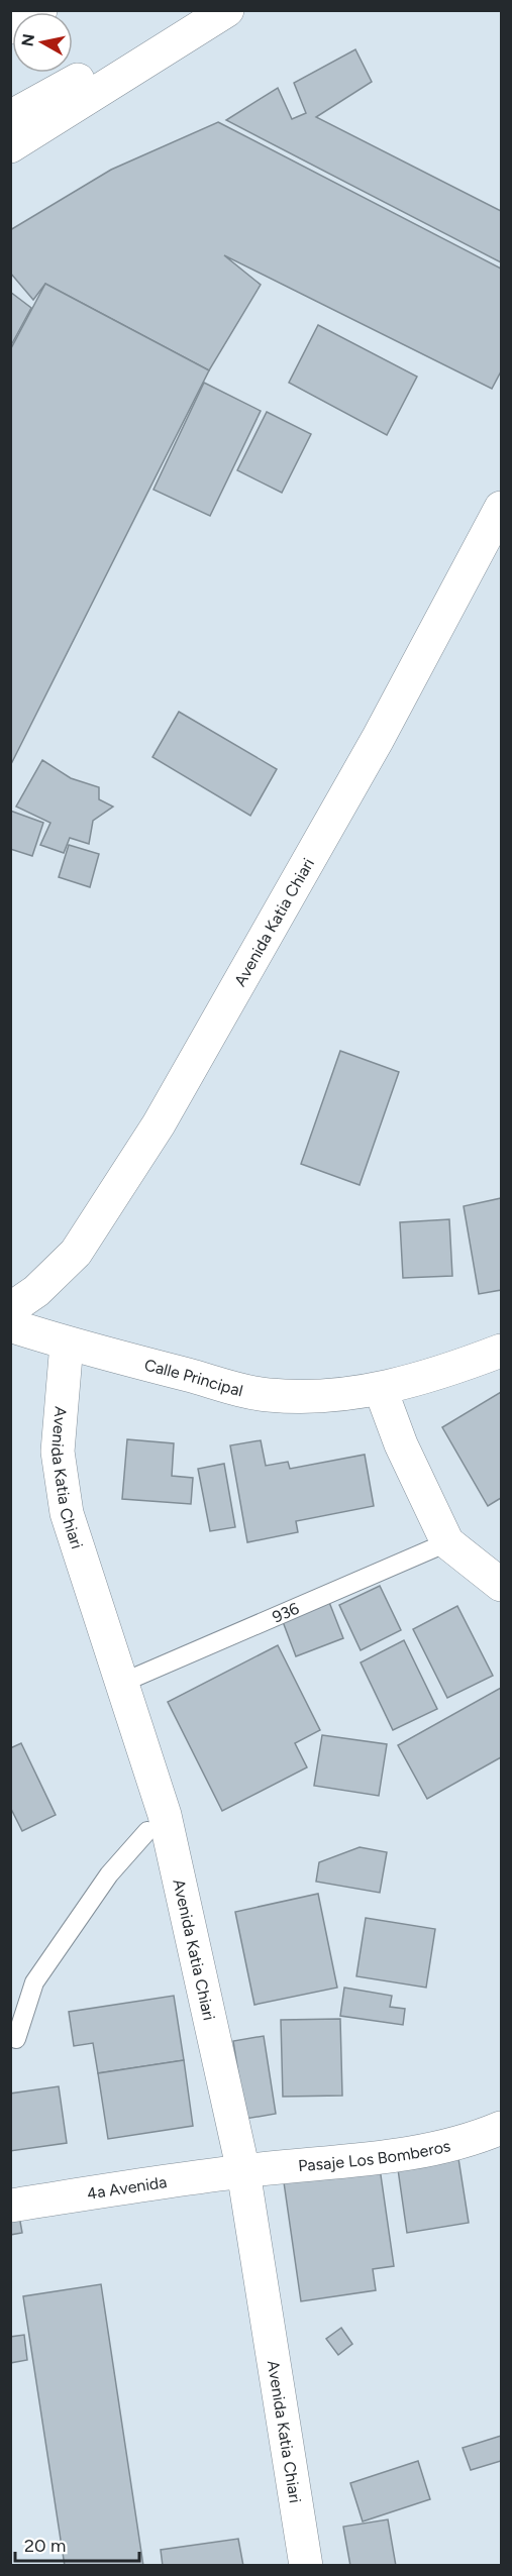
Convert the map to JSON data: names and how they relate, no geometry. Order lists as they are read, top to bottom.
{
  "streets": {
    "main road": [
      "Avenida Katia Chiari",
      "Calle Principal",
      "Pasaje Los Bomberos",
      "4a Avenida"
    ],
    "lane": ["936"]
  },
  "crossings": [
    ["Avenida Katia Chiari", "Calle Principal"],
    ["Avenida Katia Chiari", "936"],
    ["Avenida Katia Chiari", "Pasaje Los Bomberos"],
    ["Avenida Katia Chiari", "4a Avenida"],
    ["Pasaje Los Bomberos", "4a Avenida"]
  ],
  "scale_bar": "20 m",
  "north": "left"
}
